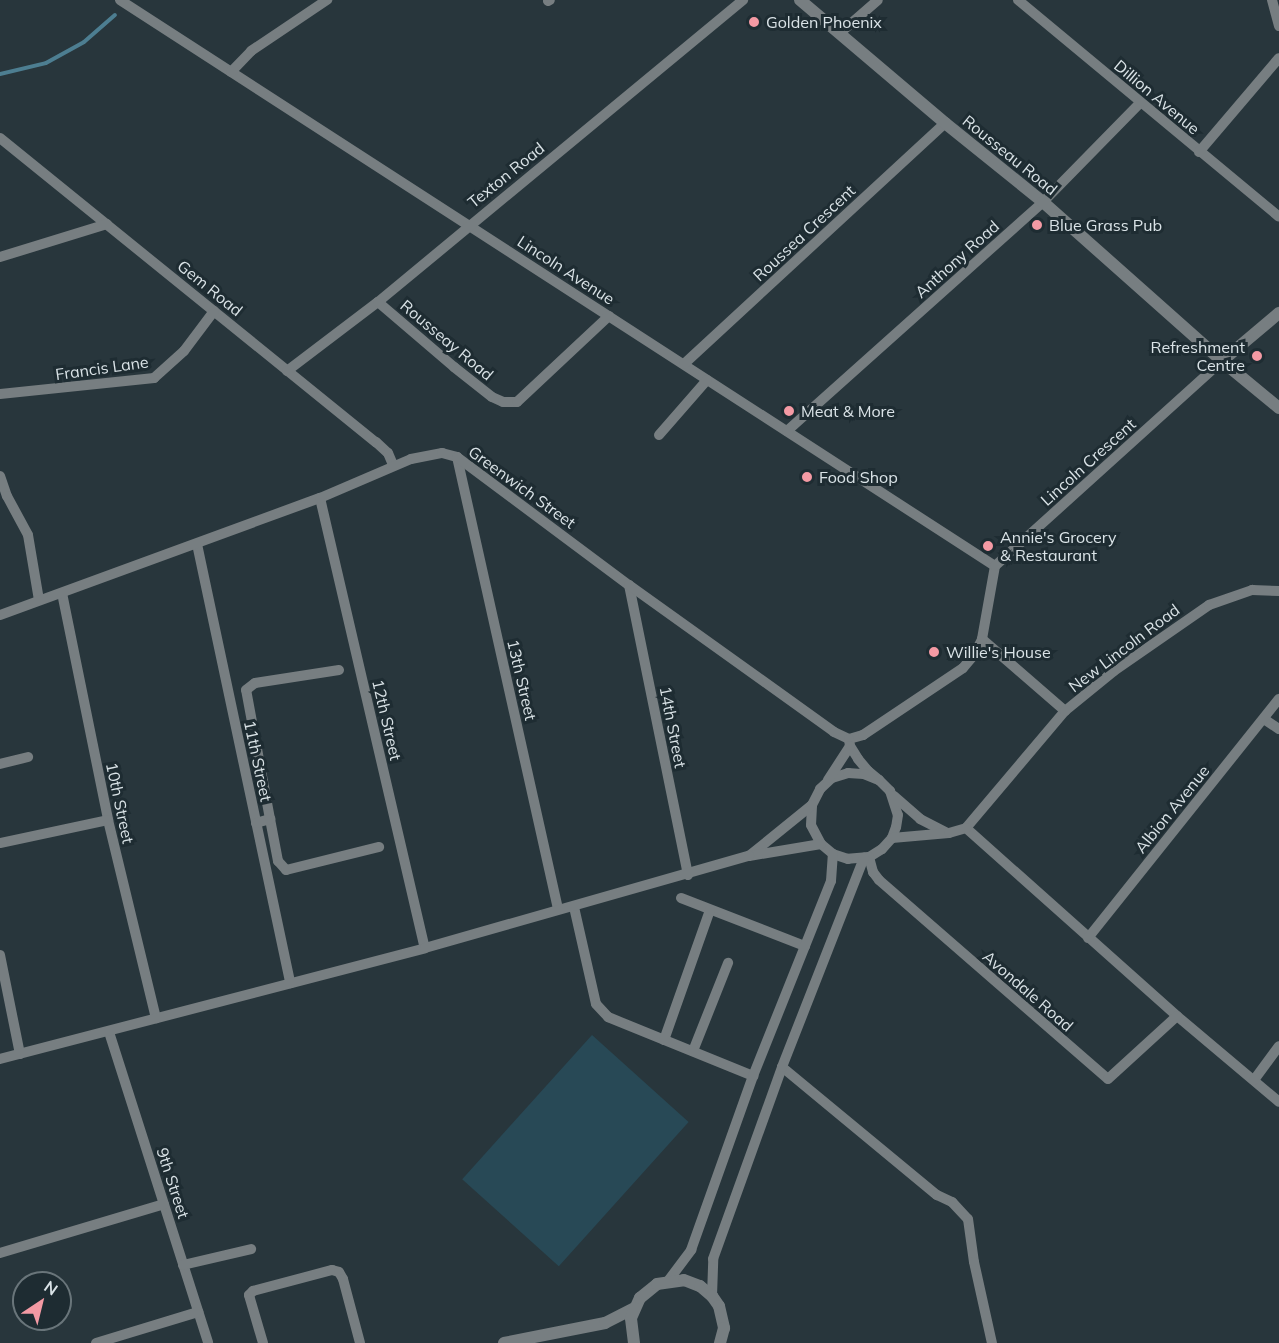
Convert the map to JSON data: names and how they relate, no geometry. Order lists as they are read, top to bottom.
{
  "streets": {
    "street": [
      "Dillion Avenue",
      "Rousseau Road",
      "Texton Road",
      "Roussea Crescent",
      "Anthony Road",
      "Lincoln Avenue",
      "Gem Road",
      "Rousseay Road",
      "Francis Lane",
      "Lincoln Crescent",
      "Greenwich Street",
      "New Lincoln Road",
      "13th Street",
      "12th Street",
      "14th Street",
      "11th Street",
      "10th Street",
      "Albion Avenue",
      "Avondale Road",
      "9th Street"
    ]
  },
  "crossings": [
    ["Dillion Avenue", "Anthony Road"],
    ["Rousseau Road", "Roussea Crescent"],
    ["Rousseau Road", "Anthony Road"],
    ["Rousseau Road", "Lincoln Crescent"],
    ["Texton Road", "Lincoln Avenue"],
    ["Texton Road", "Gem Road"],
    ["Texton Road", "Rousseay Road"],
    ["Roussea Crescent", "Lincoln Avenue"],
    ["Anthony Road", "Lincoln Avenue"],
    ["Lincoln Avenue", "Rousseay Road"],
    ["Lincoln Avenue", "Lincoln Crescent"],
    ["Gem Road", "Francis Lane"],
    ["Gem Road", "Greenwich Street"],
    ["Greenwich Street", "13th Street"],
    ["Greenwich Street", "12th Street"],
    ["Greenwich Street", "14th Street"],
    ["Greenwich Street", "11th Street"],
    ["Greenwich Street", "10th Street"]
  ],
  "places": [
    "Golden Phoenix",
    "Blue Grass Pub",
    "Refreshment Centre",
    "Meat & More",
    "Food Shop",
    "Annie's Grocery & Restaurant",
    "Willie's House"
  ],
  "north": "top right"
}
